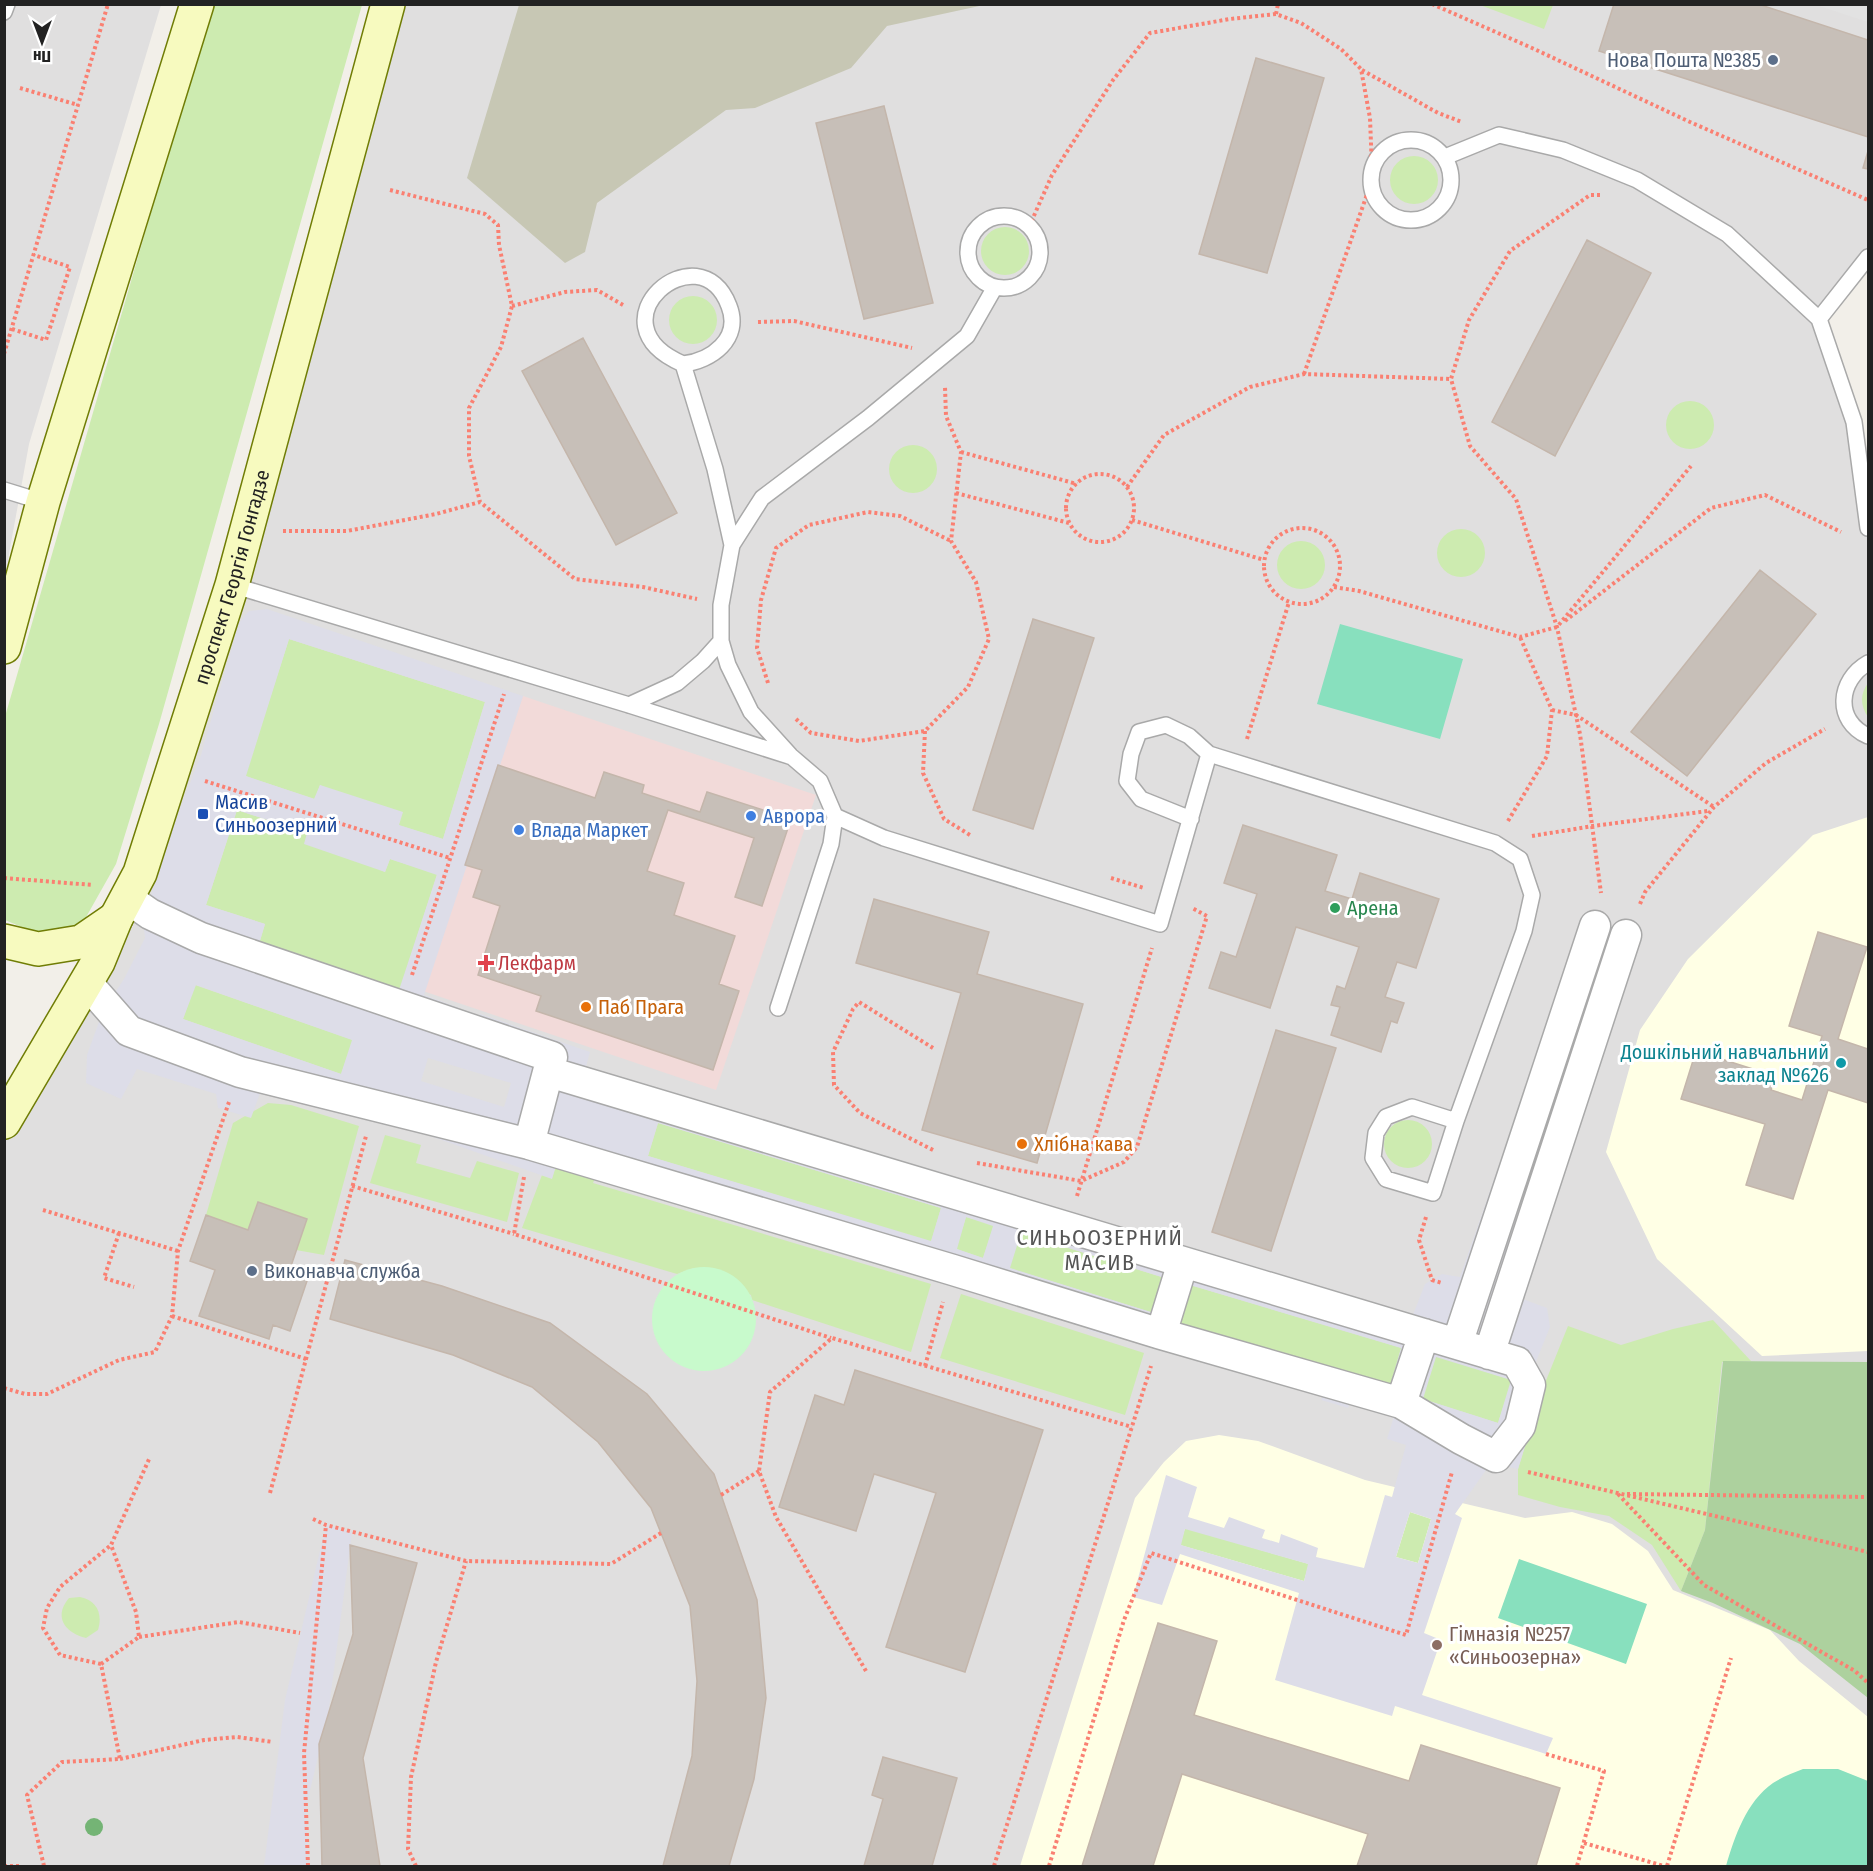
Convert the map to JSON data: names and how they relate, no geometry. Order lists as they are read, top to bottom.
{
  "streets": {
    "street": ["проспект Георгія Гонгадзе"]
  },
  "districts": ["СИНЬООЗЕРНИЙ МАСИВ"],
  "places": {
    "other": [
      "Нова Пошта №385",
      "Аврора",
      "Влада Маркет",
      "Арена",
      "Паб Прага",
      "Дошкільний навчальний заклад №626",
      "Хлібна кава",
      "Виконавча служба",
      "Гімназія №257 «Синьоозерна»"
    ],
    "transit": ["Масив Синьоозерний"],
    "health": ["Лекфарм"]
  },
  "north": "bottom"
}
